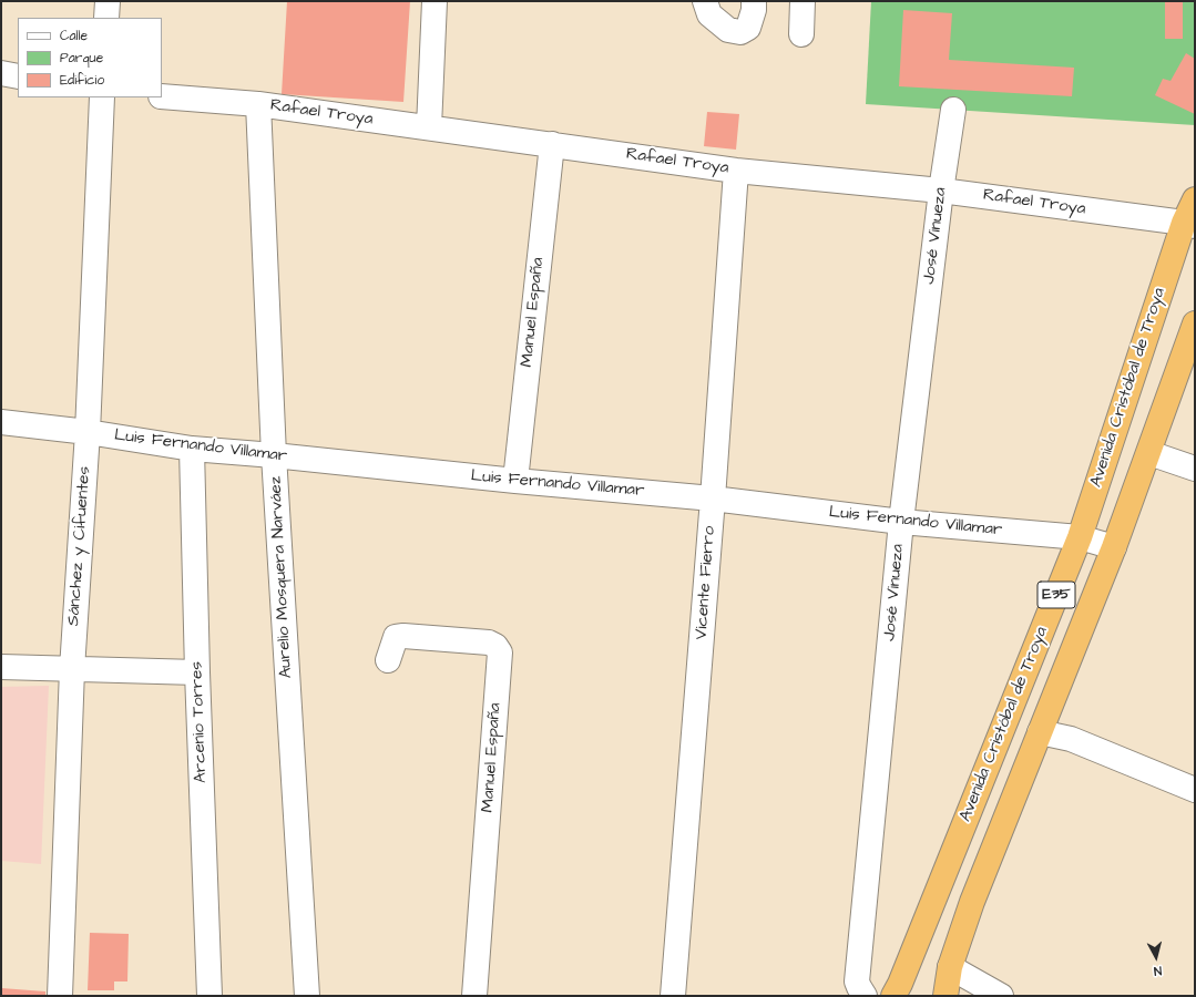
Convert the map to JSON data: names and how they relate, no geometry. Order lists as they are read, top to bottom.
{
  "streets": {
    "highway": ["Avenida Cristóbal de Troya", "E35"],
    "street": [
      "Rafael Troya",
      "José Vinueza",
      "Manuel España",
      "Luis Fernando Villamar",
      "Sánchez y Cifuentes",
      "Aurelio Mosquera Narváez",
      "Vicente Fierro",
      "Arcenio Torres"
    ]
  },
  "crossings": [
    ["Rafael Troya", "José Vinueza"],
    ["Rafael Troya", "Manuel España"],
    ["Rafael Troya", "Avenida Cristóbal de Troya"],
    ["Rafael Troya", "Aurelio Mosquera Narváez"],
    ["Rafael Troya", "Vicente Fierro"],
    ["José Vinueza", "Luis Fernando Villamar"],
    ["Manuel España", "Luis Fernando Villamar"],
    ["Avenida Cristóbal de Troya", "Luis Fernando Villamar"],
    ["Luis Fernando Villamar", "Sánchez y Cifuentes"],
    ["Luis Fernando Villamar", "Aurelio Mosquera Narváez"],
    ["Luis Fernando Villamar", "Vicente Fierro"],
    ["Luis Fernando Villamar", "E35"],
    ["Luis Fernando Villamar", "Arcenio Torres"]
  ],
  "legend": ["Calle", "Parque", "Edificio"],
  "north": "bottom"
}
